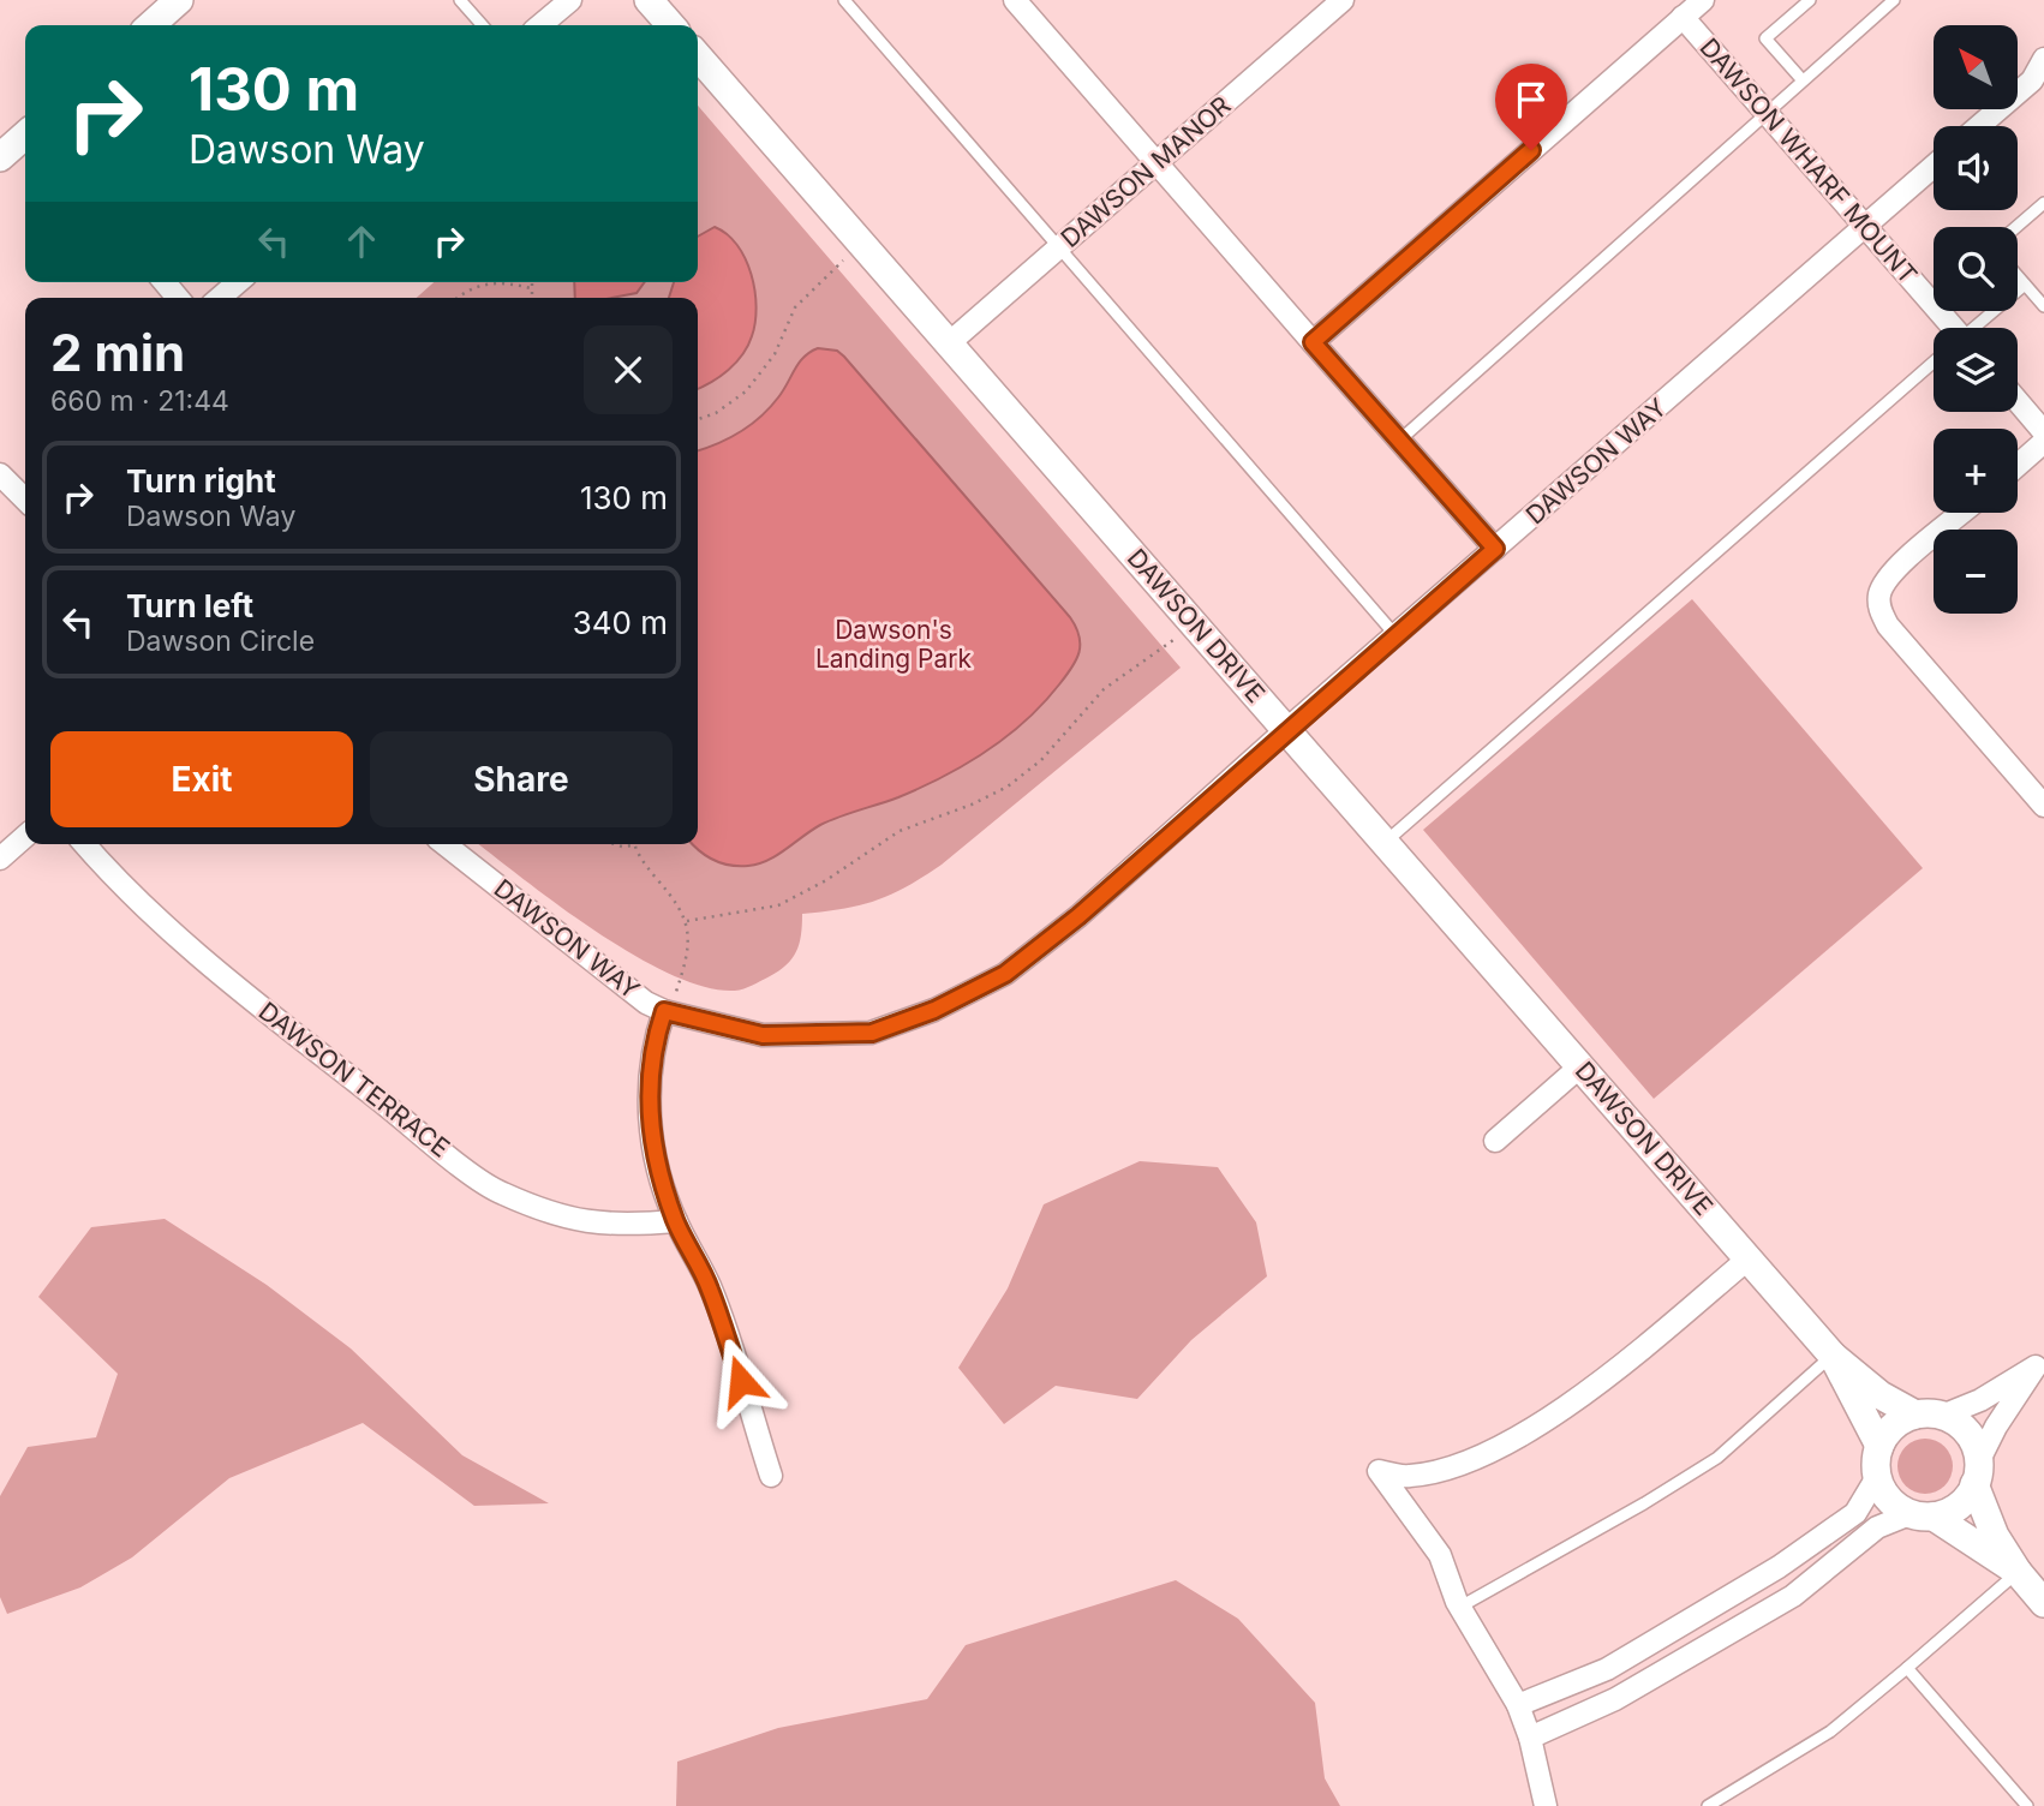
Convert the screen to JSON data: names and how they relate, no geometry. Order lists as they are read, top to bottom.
{
  "streets": {
    "street": [
      "DAWSON WHARF MOUNT",
      "DAWSON MANOR",
      "DAWSON WAY",
      "DAWSON DRIVE",
      "DAWSON TERRACE"
    ]
  },
  "crossings": [
    ["DAWSON WHARF MOUNT", "DAWSON WAY"],
    ["DAWSON MANOR", "DAWSON DRIVE"],
    ["DAWSON WAY", "DAWSON DRIVE"]
  ],
  "parks": ["Dawson's Landing Park"],
  "north": "top left",
  "page": {
    "map_buttons": ["+", "−"],
    "turn": ["130 m", "Dawson Way"],
    "heading": ["2 min", "660 m · 21:44"],
    "list": [
      {
        "name": "Turn right",
        "note": "Dawson Way",
        "value": "130 m"
      },
      {
        "name": "Turn left",
        "note": "Dawson Circle",
        "value": "340 m"
      }
    ],
    "buttons": ["Exit", "Share"]
  }
}
